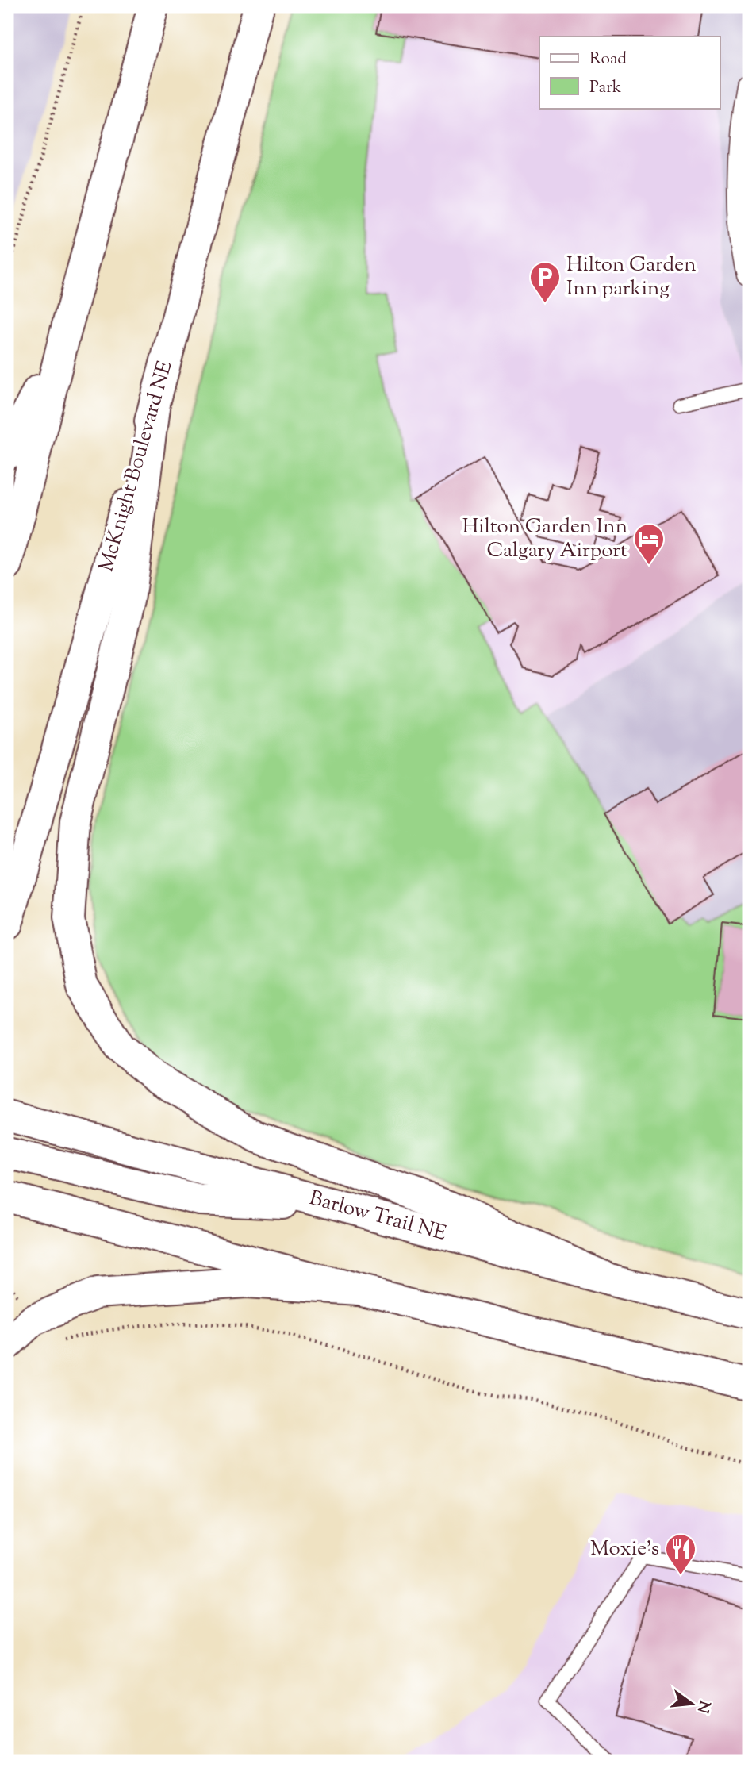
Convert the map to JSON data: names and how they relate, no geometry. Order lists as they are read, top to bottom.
{
  "streets": {
    "main road": ["McKnight Boulevard NE", "Barlow Trail NE"]
  },
  "places": {
    "parking": ["Hilton Garden Inn parking"],
    "hotel": ["Hilton Garden Inn Calgary Airport"],
    "restaurant": ["Moxie's"]
  },
  "legend": ["Road", "Park"],
  "north": "right"
}
